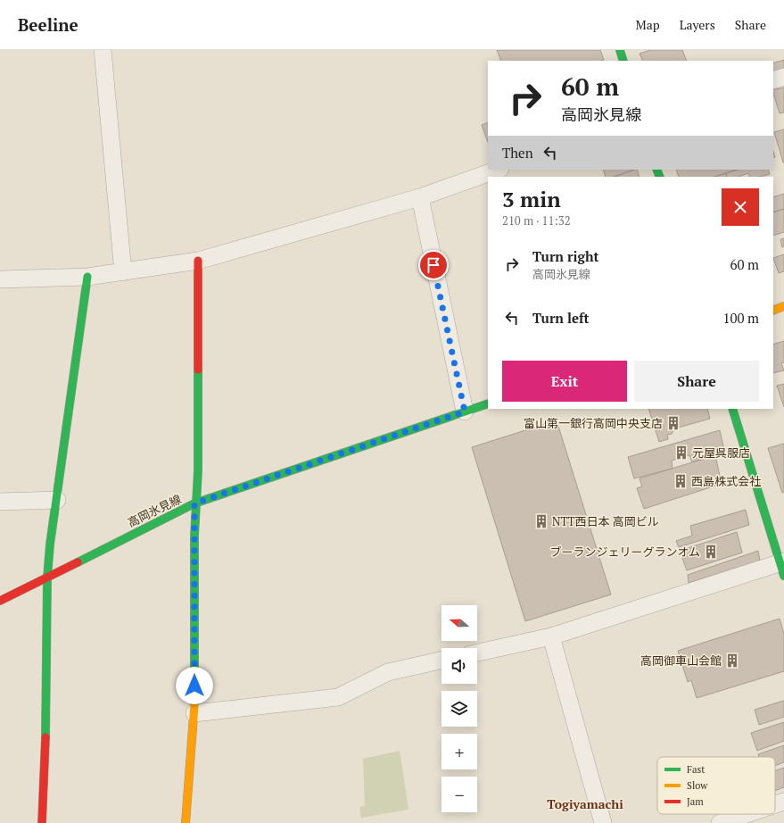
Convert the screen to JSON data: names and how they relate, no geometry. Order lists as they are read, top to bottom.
{
  "streets": {
    "street": ["高岡氷見線"]
  },
  "districts": ["Togiyamachi"],
  "places": {
    "building": [
      "富山第一銀行高岡中央支店",
      "元屋呉服店",
      "西島株式会社",
      "NTT西日本 高岡ビル",
      "ブーランジェリーグランオム",
      "高岡御車山会館"
    ]
  },
  "legend": ["Fast", "Slow", "Jam"],
  "north": "left",
  "page": {
    "header": "Beeline",
    "nav": ["Map", "Layers", "Share"],
    "turn": ["60 m", "高岡氷見線"],
    "then": "Then",
    "heading": ["3 min", "210 m · 11:32"],
    "list": [
      {
        "name": "Turn right",
        "note": "高岡氷見線",
        "value": "60 m"
      },
      {
        "name": "Turn left",
        "value": "100 m"
      }
    ],
    "buttons": ["Exit", "Share"],
    "map_buttons": ["+", "−"]
  }
}
